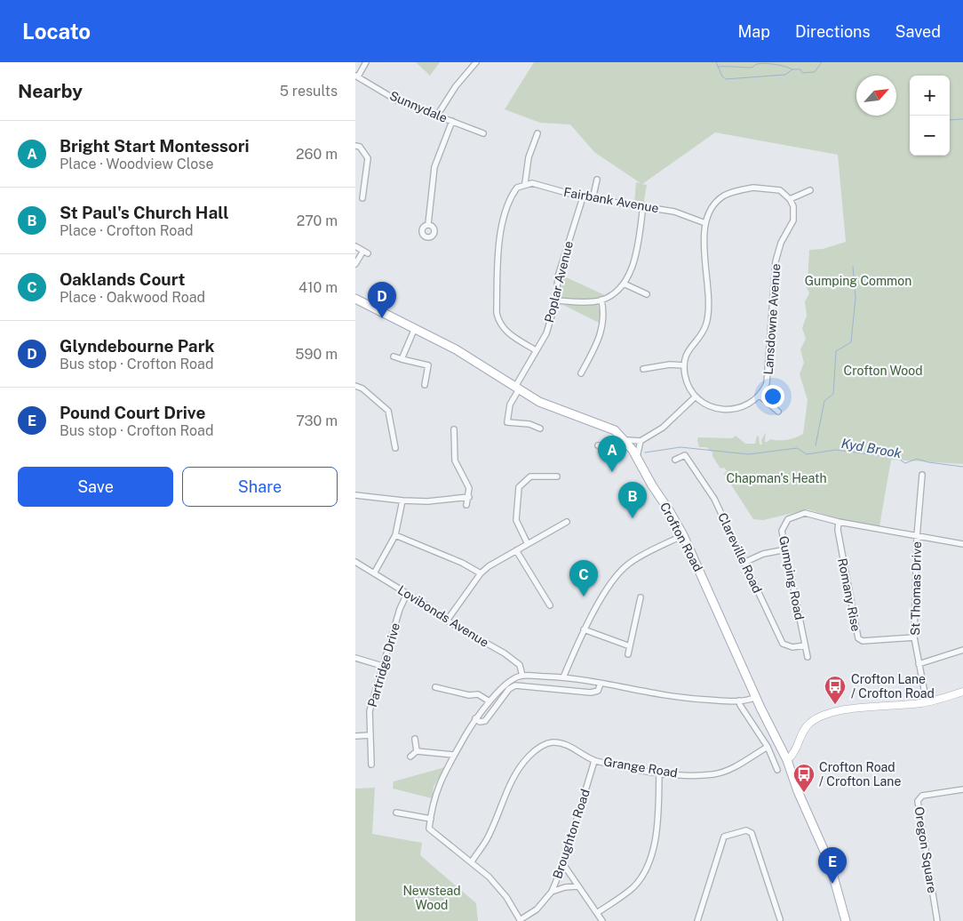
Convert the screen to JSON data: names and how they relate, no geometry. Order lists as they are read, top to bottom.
{
  "streets": {
    "main road": ["Crofton Road"],
    "street": [
      "Sunnydale",
      "Fairbank Avenue",
      "Poplar Avenue",
      "Lansdowne Avenue",
      "Clareville Road",
      "Gumping Road",
      "St Thomas Drive",
      "Romany Rise",
      "Lovibonds Avenue",
      "Partridge Drive",
      "Grange Road",
      "Broughton Road",
      "Oregon Square"
    ]
  },
  "crossings": [
    ["Fairbank Avenue", "Poplar Avenue"],
    ["Poplar Avenue", "Crofton Road"],
    ["Clareville Road", "Gumping Road"],
    ["Gumping Road", "Romany Rise"],
    ["St Thomas Drive", "Romany Rise"],
    ["Lovibonds Avenue", "Partridge Drive"],
    ["Grange Road", "Broughton Road"]
  ],
  "water": ["Kyd Brook"],
  "parks": [
    "Gumping Common",
    "Crofton Wood",
    "Chapman's Heath",
    "Newstead Wood"
  ],
  "places": {
    "bus stop": ["Crofton Lane / Crofton Road", "Crofton Road / Crofton Lane"]
  },
  "north": "top right",
  "page": {
    "header": "Locato",
    "nav": ["Map", "Directions", "Saved"],
    "heading": ["Nearby", "5 results"],
    "map_buttons": ["+", "−"],
    "list": [
      {
        "mark": "A",
        "name": "Bright Start Montessori",
        "note": "Place · Woodview Close",
        "value": "260 m"
      },
      {
        "mark": "B",
        "name": "St Paul's Church Hall",
        "note": "Place · Crofton Road",
        "value": "270 m"
      },
      {
        "mark": "C",
        "name": "Oaklands Court",
        "note": "Place · Oakwood Road",
        "value": "410 m"
      },
      {
        "mark": "D",
        "name": "Glyndebourne Park",
        "note": "Bus stop · Crofton Road",
        "value": "590 m"
      },
      {
        "mark": "E",
        "name": "Pound Court Drive",
        "note": "Bus stop · Crofton Road",
        "value": "730 m"
      }
    ],
    "pins": [
      "D",
      "A",
      "B",
      "C",
      "E"
    ],
    "buttons": ["Save", "Share"]
  }
}
